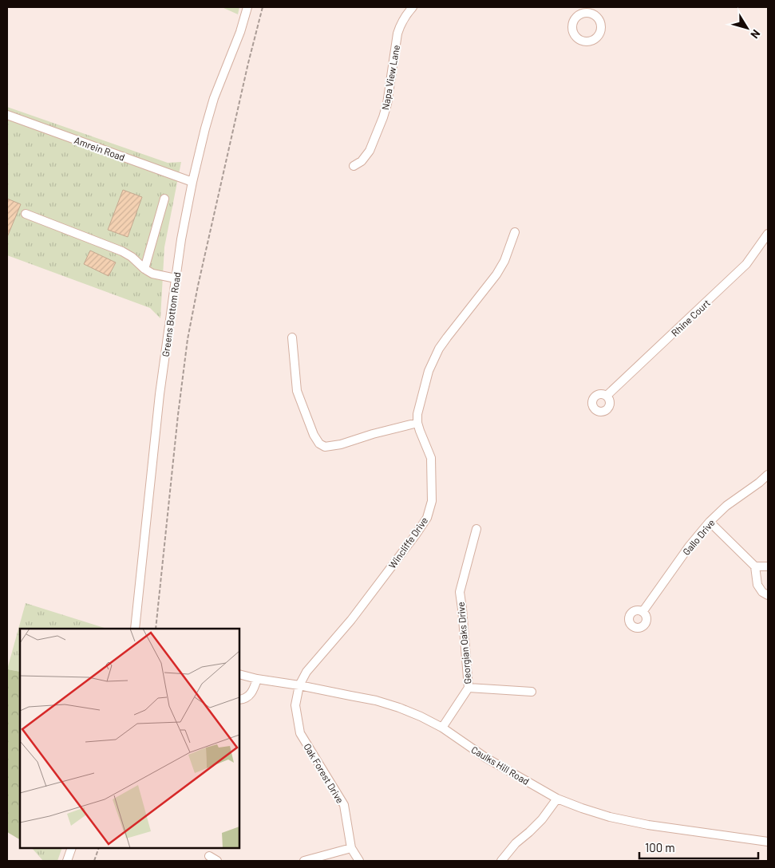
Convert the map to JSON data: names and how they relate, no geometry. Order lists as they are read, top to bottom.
{
  "streets": {
    "street": [
      "Napa View Lane",
      "Amrein Road",
      "Greens Bottom Road",
      "Rhine Court",
      "Gallo Drive",
      "Wincliffe Drive",
      "Georgian Oaks Drive",
      "Caulks Hill Road",
      "Oak Forest Drive"
    ]
  },
  "crossings": [
    ["Amrein Road", "Greens Bottom Road"],
    ["Wincliffe Drive", "Caulks Hill Road"],
    ["Wincliffe Drive", "Oak Forest Drive"],
    ["Georgian Oaks Drive", "Caulks Hill Road"],
    ["Caulks Hill Road", "Oak Forest Drive"]
  ],
  "scale_bar": "100 m",
  "north": "bottom right"
}
